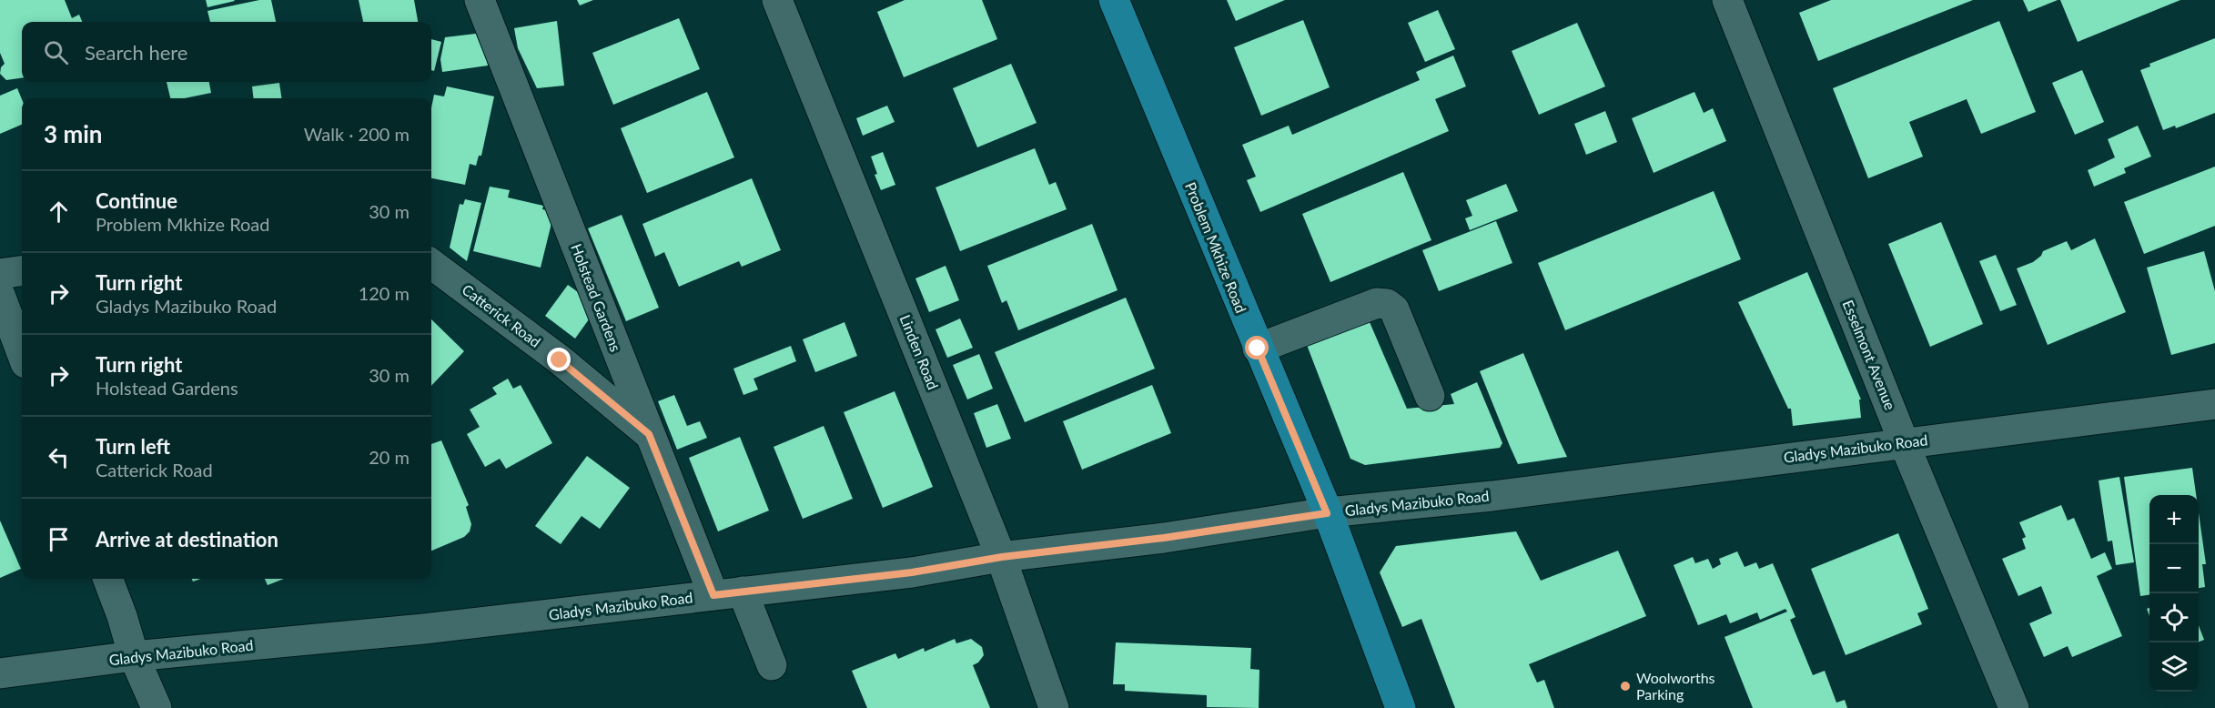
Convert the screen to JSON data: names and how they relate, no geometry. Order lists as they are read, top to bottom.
{
  "streets": {
    "main road": ["Problem Mkhize Road"],
    "street": [
      "Holstead Gardens",
      "Catterick Road",
      "Linden Road",
      "Esselmont Avenue",
      "Gladys Mazibuko Road"
    ]
  },
  "crossings": [
    ["Problem Mkhize Road", "Gladys Mazibuko Road"],
    ["Holstead Gardens", "Catterick Road"],
    ["Holstead Gardens", "Gladys Mazibuko Road"],
    ["Linden Road", "Gladys Mazibuko Road"],
    ["Esselmont Avenue", "Gladys Mazibuko Road"]
  ],
  "places": ["Woolworths Parking"],
  "page": {
    "search": "Search here",
    "heading": ["3 min", "Walk · 200 m"],
    "list": [
      ["Continue", "Problem Mkhize Road", "30 m"],
      ["Turn right", "Gladys Mazibuko Road", "120 m"],
      ["Turn right", "Holstead Gardens", "30 m"],
      ["Turn left", "Catterick Road", "20 m"],
      "Arrive at destination"
    ],
    "map_buttons": ["+", "−"]
  }
}
